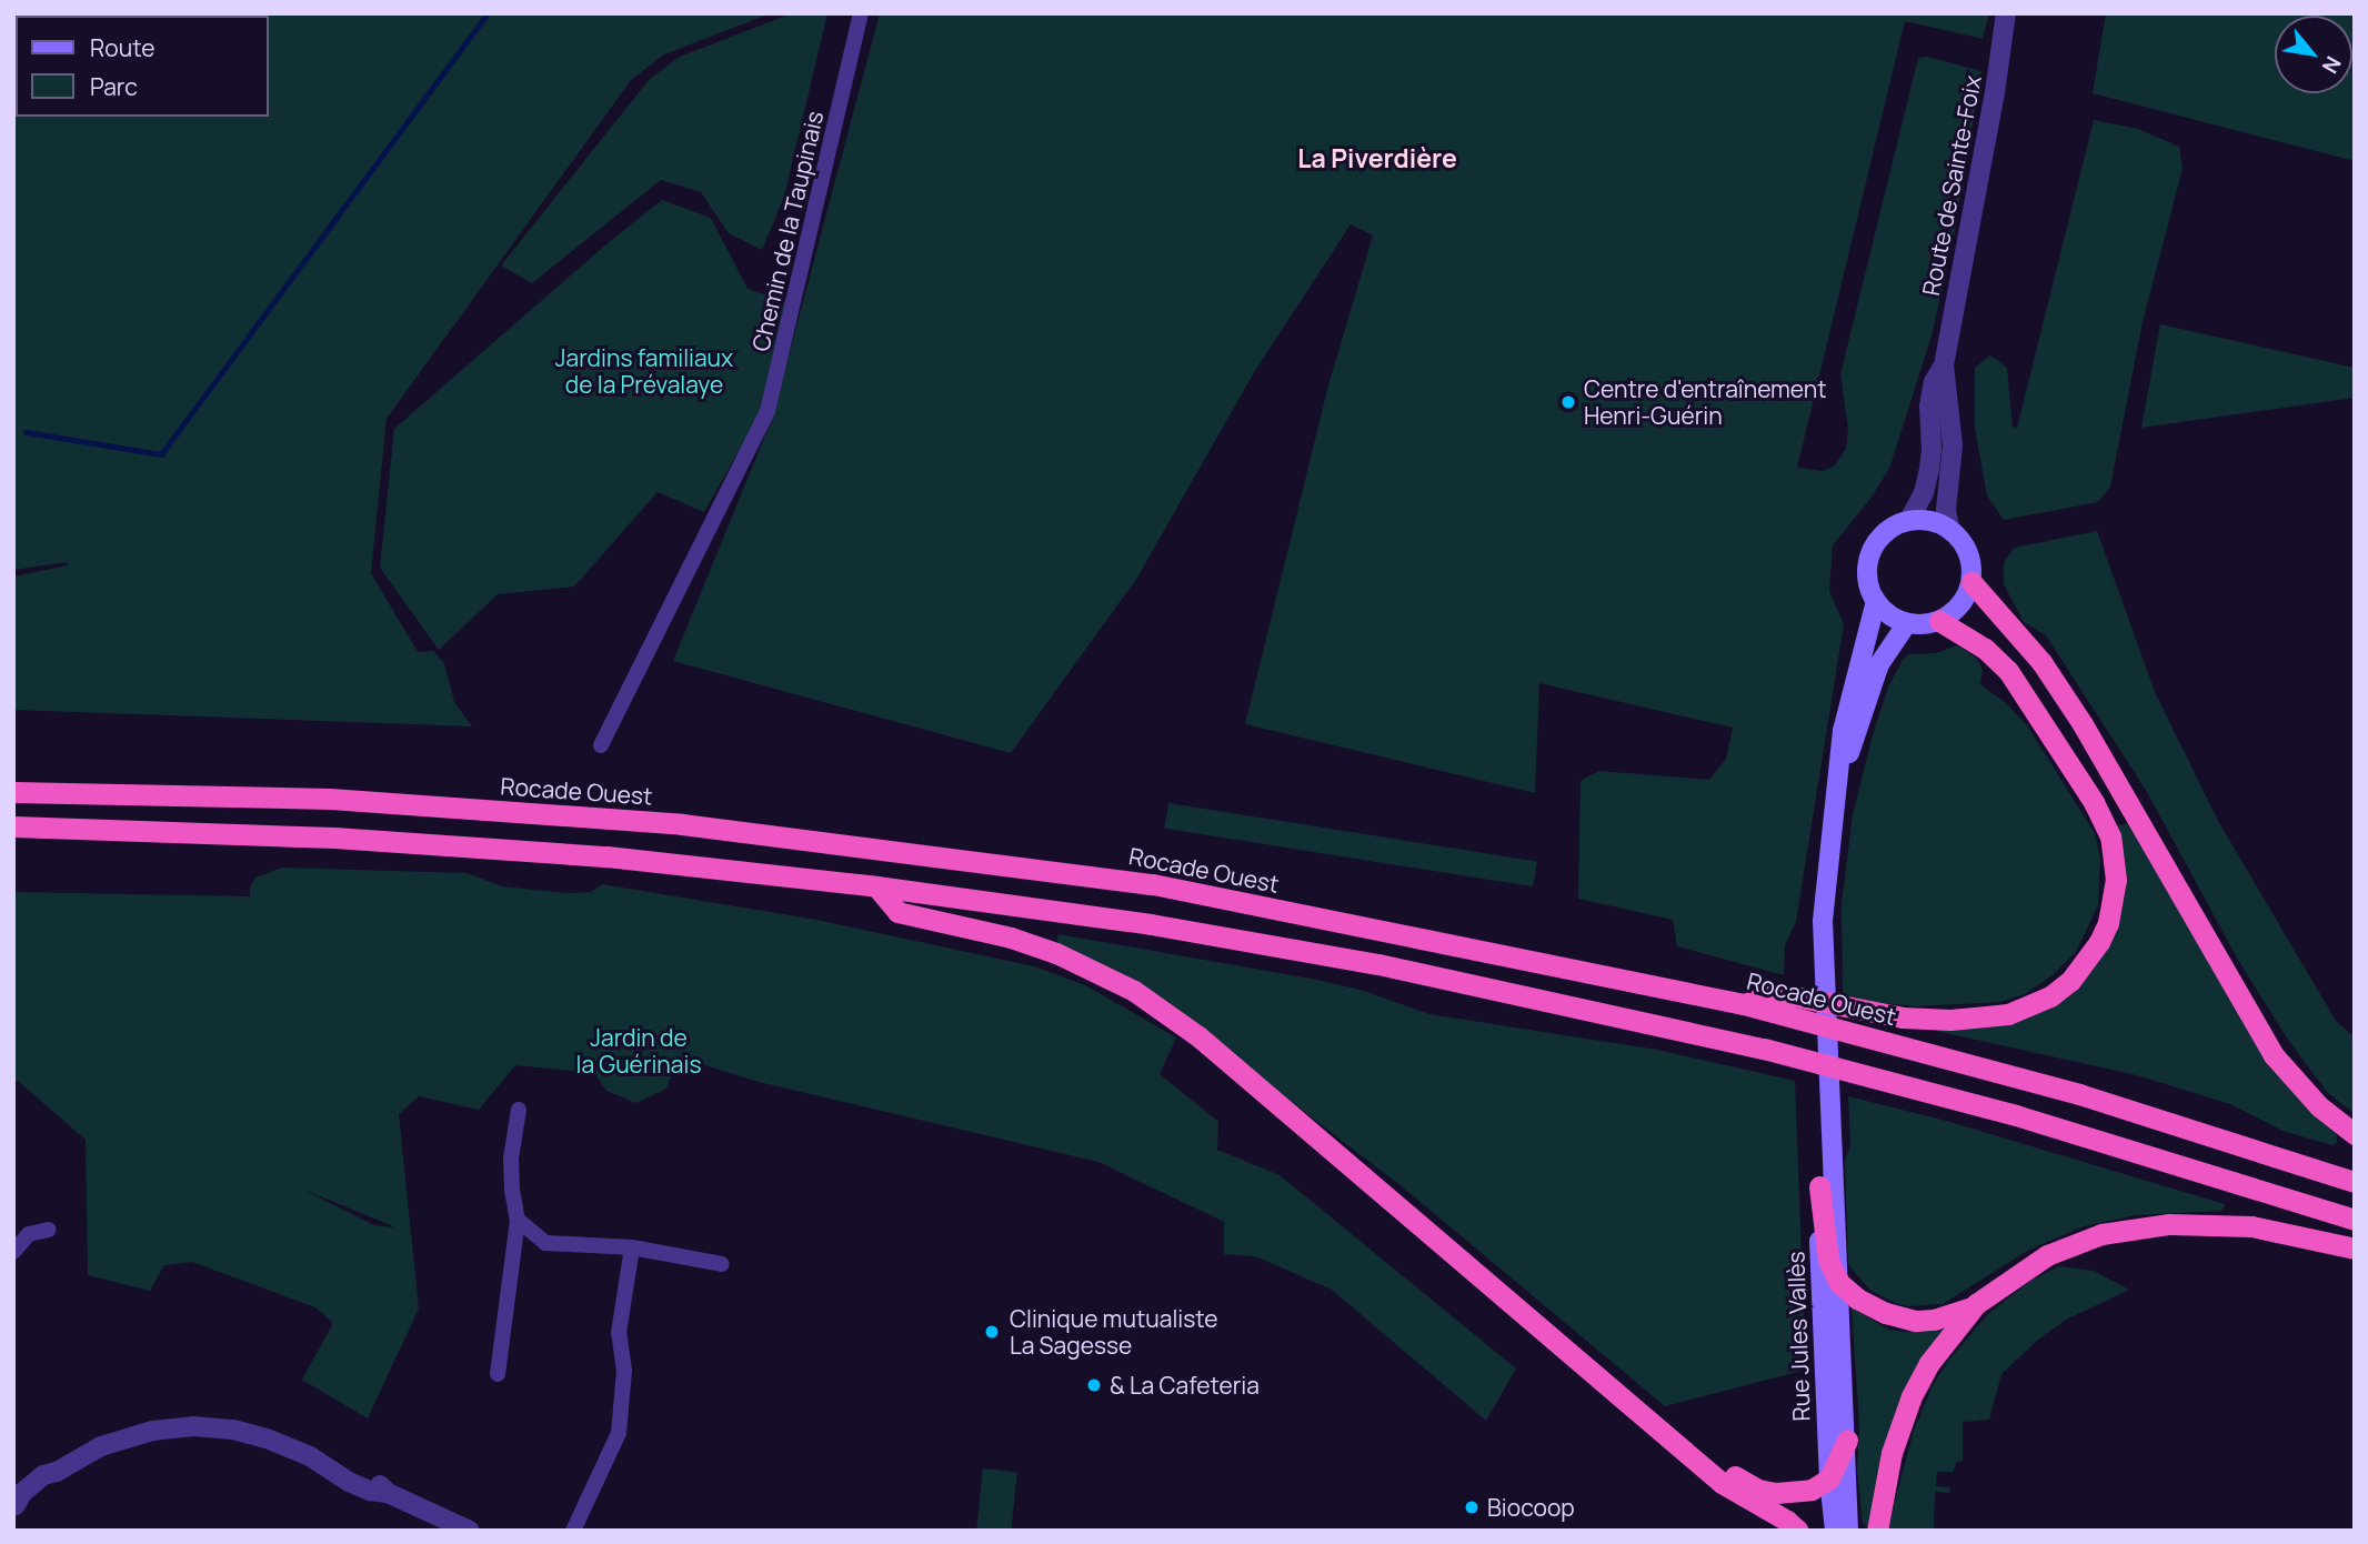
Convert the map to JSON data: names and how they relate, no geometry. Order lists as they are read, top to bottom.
{
  "streets": {
    "highway": ["Rocade Ouest"],
    "main road": ["Rue Jules Vallès"],
    "street": ["Route de Sainte-Foix", "Chemin de la Taupinais"]
  },
  "crossings": [
    ["Route de Sainte-Foix", "Rue Jules Vallès"]
  ],
  "districts": ["La Piverdière"],
  "parks": ["Jardins familiaux de la Prévalaye", "Jardin de la Guérinais"],
  "places": [
    "Centre d'entraînement Henri-Guérin",
    "Clinique mutualiste La Sagesse",
    "& La Cafeteria",
    "Biocoop"
  ],
  "legend": ["Route", "Parc"],
  "north": "bottom right"
}
